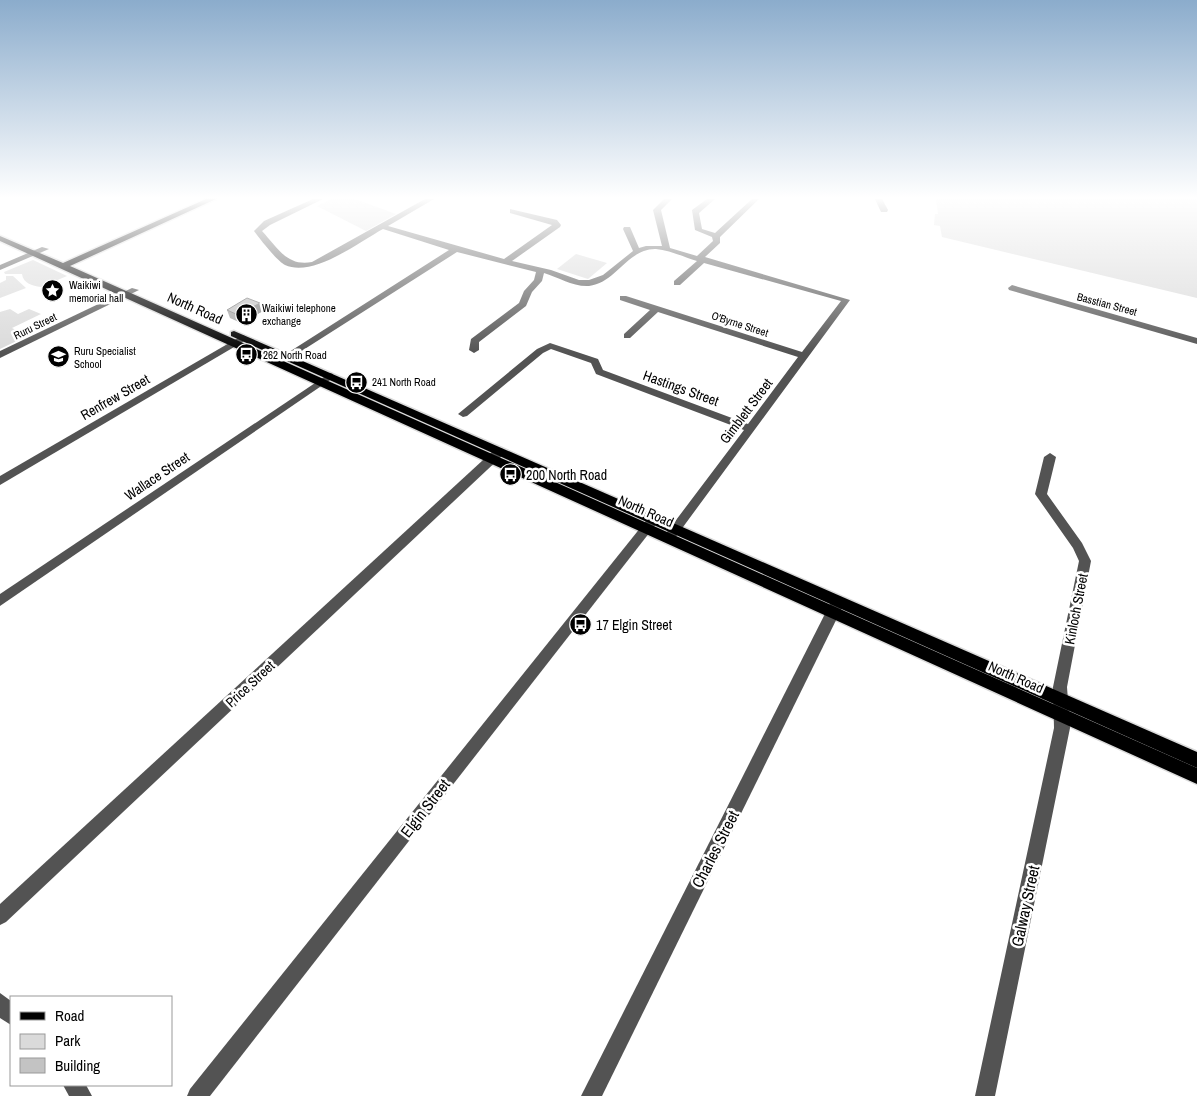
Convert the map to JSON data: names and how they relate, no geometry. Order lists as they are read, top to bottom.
{
  "streets": {
    "main road": ["North Road"],
    "street": [
      "Basstian Street",
      "O'Byrne Street",
      "Ruru Street",
      "Hastings Street",
      "Renfrew Street",
      "Gimblett Street",
      "Wallace Street",
      "Kinloch Street",
      "Price Street",
      "Elgin Street",
      "Charles Street",
      "Galway Street"
    ]
  },
  "crossings": [
    ["North Road", "Ruru Street"],
    ["North Road", "Renfrew Street"],
    ["North Road", "Gimblett Street"],
    ["North Road", "Wallace Street"],
    ["North Road", "Kinloch Street"],
    ["North Road", "Price Street"],
    ["North Road", "Elgin Street"],
    ["North Road", "Charles Street"],
    ["North Road", "Galway Street"],
    ["O'Byrne Street", "Gimblett Street"],
    ["Hastings Street", "Gimblett Street"],
    ["Kinloch Street", "Galway Street"]
  ],
  "places": {
    "place": ["Waikiwi memorial hall"],
    "building": ["Waikiwi telephone exchange"],
    "bus stop": [
      "262 North Road",
      "241 North Road",
      "200 North Road",
      "17 Elgin Street"
    ],
    "school or university": ["Ruru Specialist School"]
  },
  "legend": ["Road", "Park", "Building"]
}
